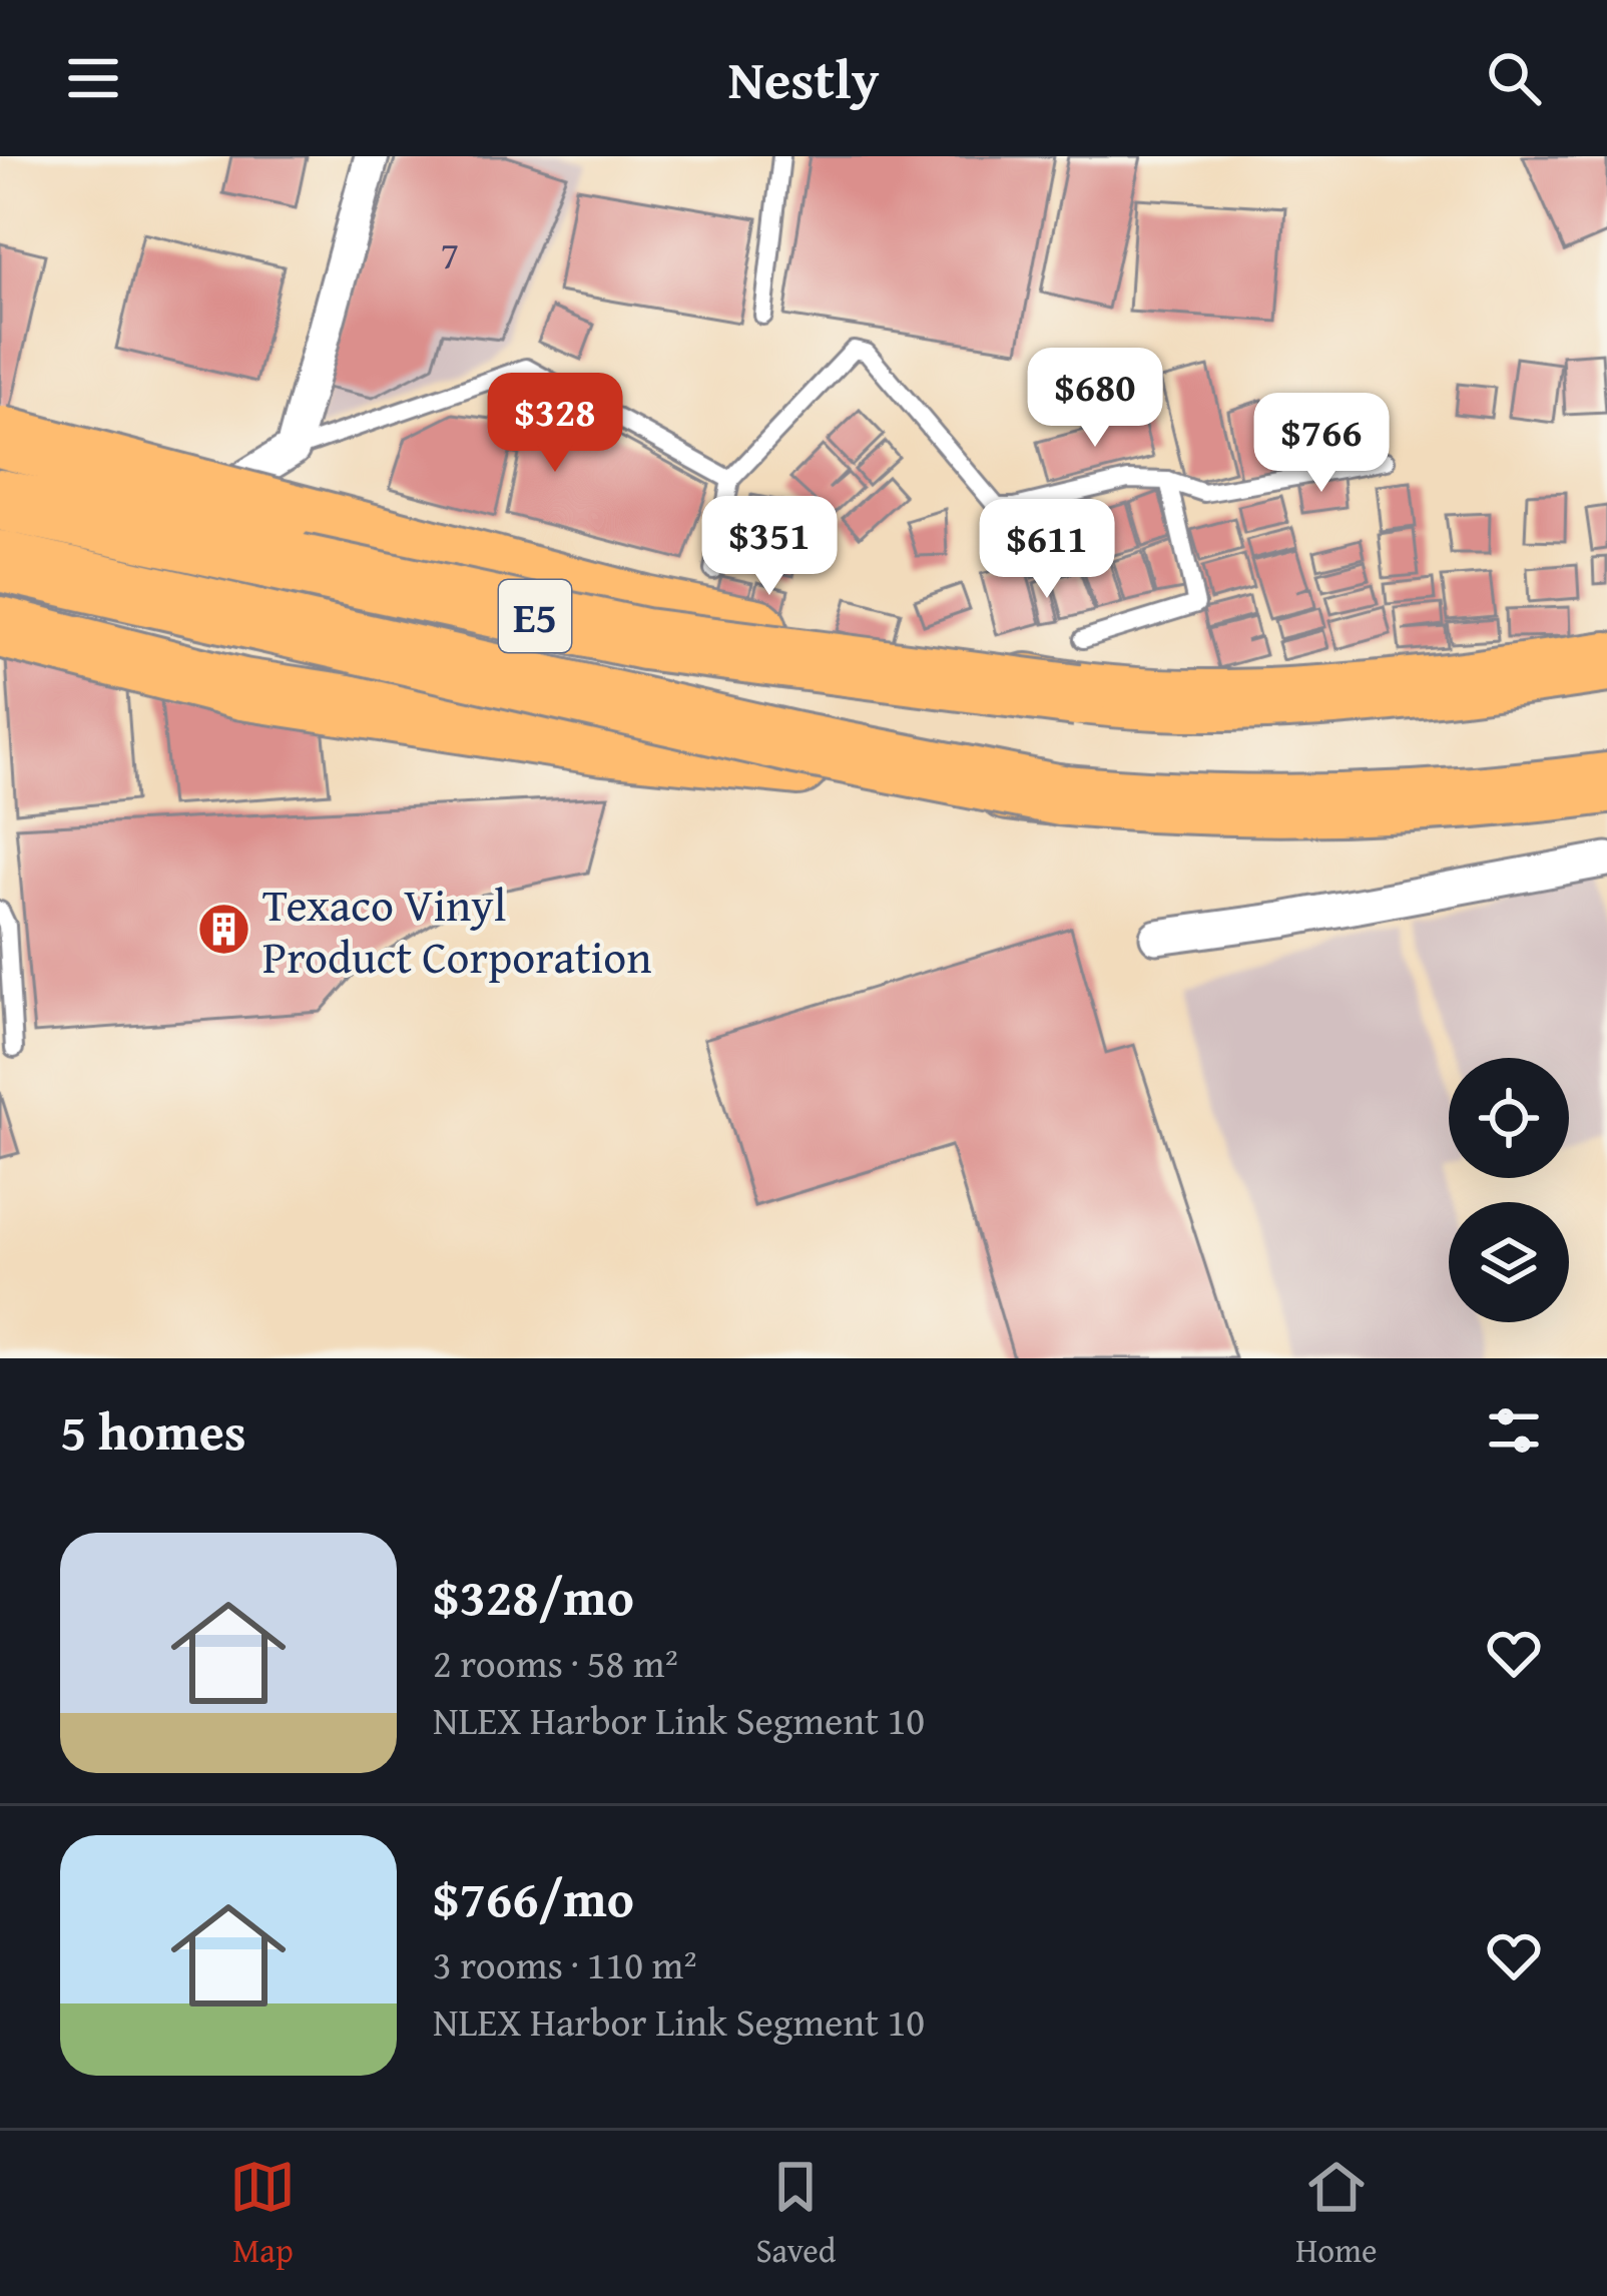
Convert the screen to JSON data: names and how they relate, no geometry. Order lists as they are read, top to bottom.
{
  "streets": {
    "highway": ["E5"]
  },
  "places": {
    "building": ["Texaco Vinyl Product Corporation"]
  },
  "house_numbers": ["7"],
  "page": {
    "header": "Nestly",
    "price": [
      "$680",
      "$328",
      "$766",
      "$351",
      "$611"
    ],
    "heading": "5 homes",
    "list": [
      {
        "name": "$328/mo",
        "note": "2 rooms · 58 m² · NLEX Harbor Link Segment 10"
      },
      {
        "name": "$766/mo",
        "note": "3 rooms · 110 m² · NLEX Harbor Link Segment 10"
      }
    ],
    "tabs": ["Map", "Saved", "Home"]
  }
}
